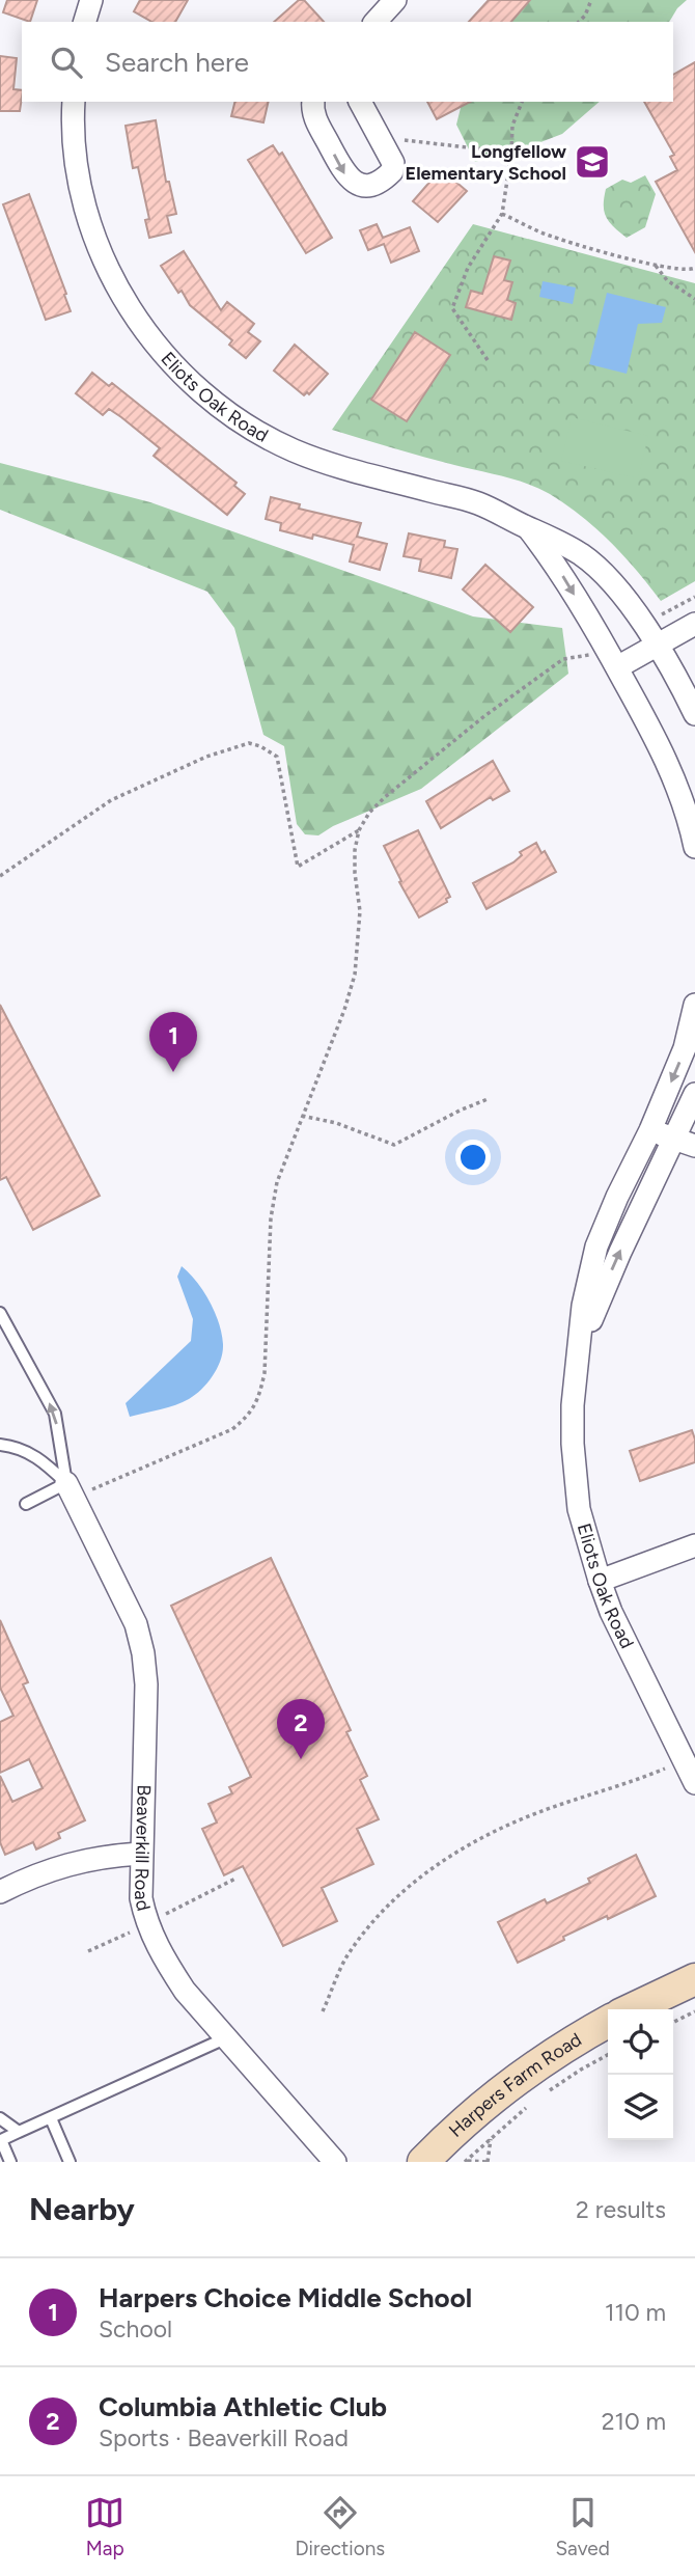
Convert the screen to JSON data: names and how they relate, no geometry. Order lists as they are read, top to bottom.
{
  "streets": {
    "main road": ["Harpers Farm Road"],
    "street": ["Eliots Oak Road", "Beaverkill Road"]
  },
  "places": {
    "school or university": ["Longfellow Elementary School"]
  },
  "page": {
    "search": "Search here",
    "pins": ["1", "2"],
    "heading": ["Nearby", "2 results"],
    "list": [
      {
        "mark": "1",
        "name": "Harpers Choice Middle School",
        "note": "School",
        "value": "110 m"
      },
      {
        "mark": "2",
        "name": "Columbia Athletic Club",
        "note": "Sports · Beaverkill Road",
        "value": "210 m"
      }
    ],
    "nav": ["Map", "Directions", "Saved"]
  }
}
